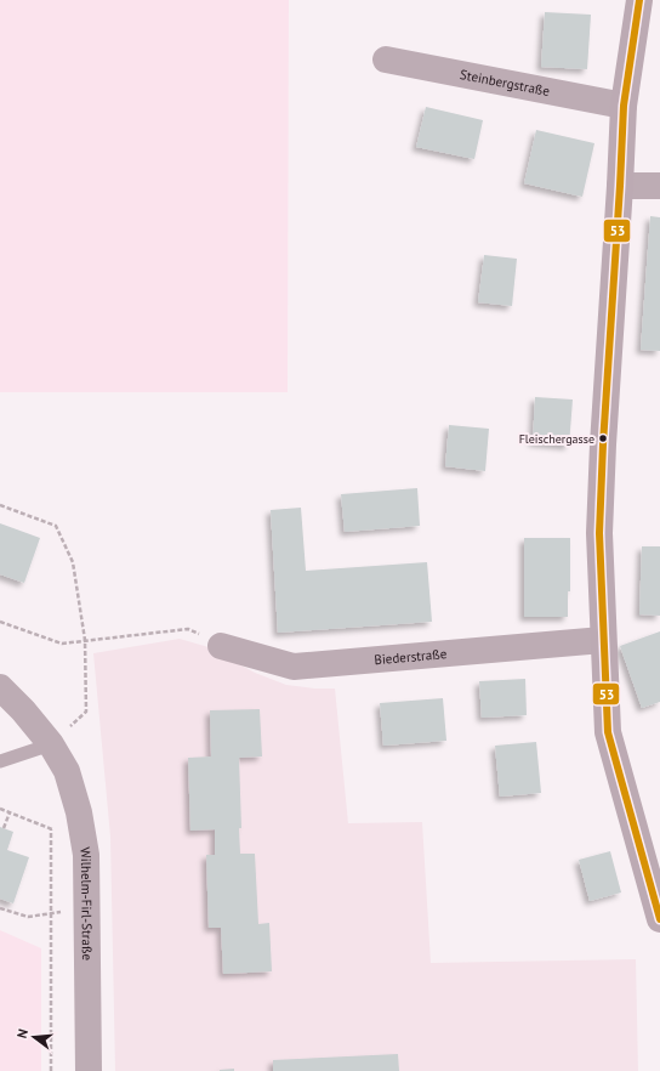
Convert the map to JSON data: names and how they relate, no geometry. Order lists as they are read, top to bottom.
{
  "streets": {
    "street": ["Steinbergstraße", "Biederstraße", "Wilhelm-Firl-Straße"]
  },
  "places": ["Fleischergasse"],
  "lines": ["transit line 53"],
  "north": "left"
}
